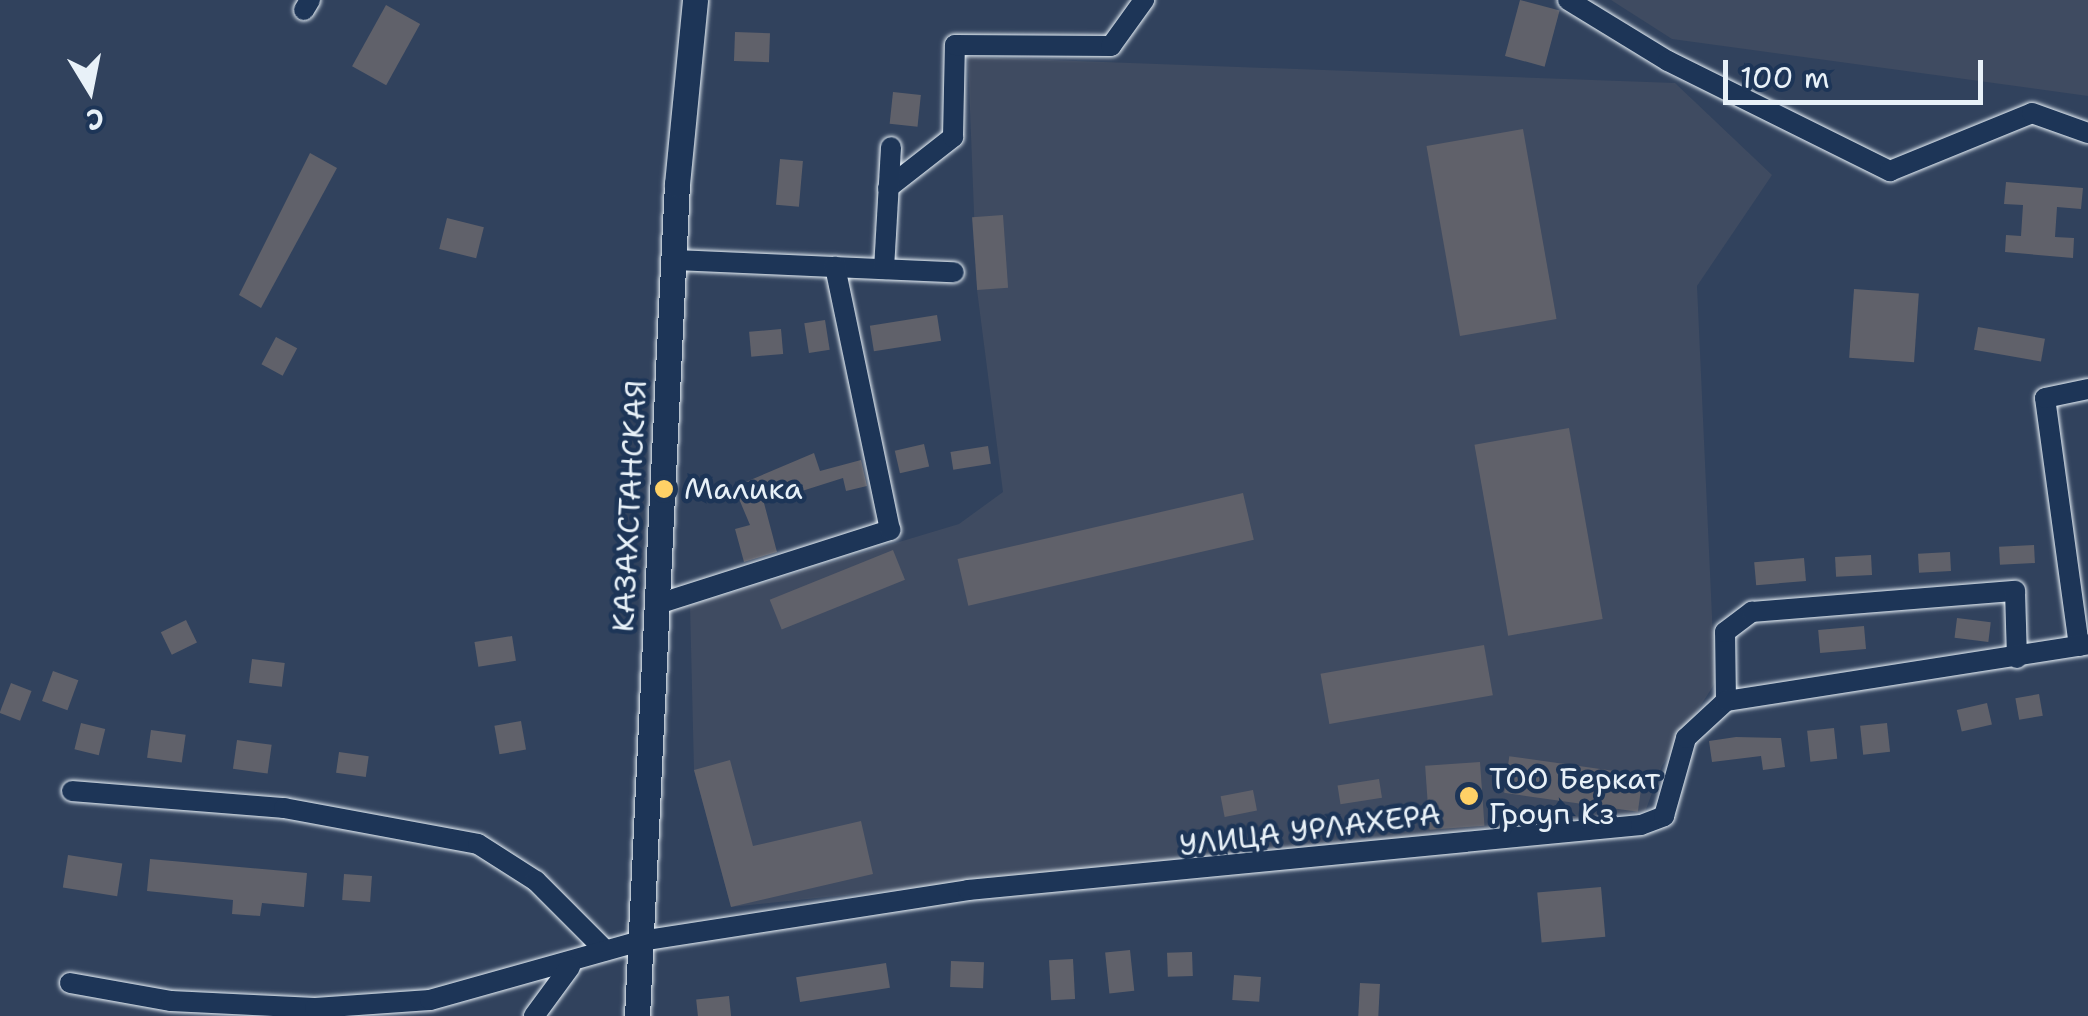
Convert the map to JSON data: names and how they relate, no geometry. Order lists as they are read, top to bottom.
{
  "streets": {
    "main road": ["КАЗАХСТАНСКАЯ"],
    "street": ["УЛИЦА УРЛАХЕРА"]
  },
  "crossings": [
    ["КАЗАХСТАНСКАЯ", "УЛИЦА УРЛАХЕРА"]
  ],
  "places": ["Малика", "ТОО Беркат Гроуп Кз"],
  "scale_bar": "100 m",
  "north": "bottom"
}
